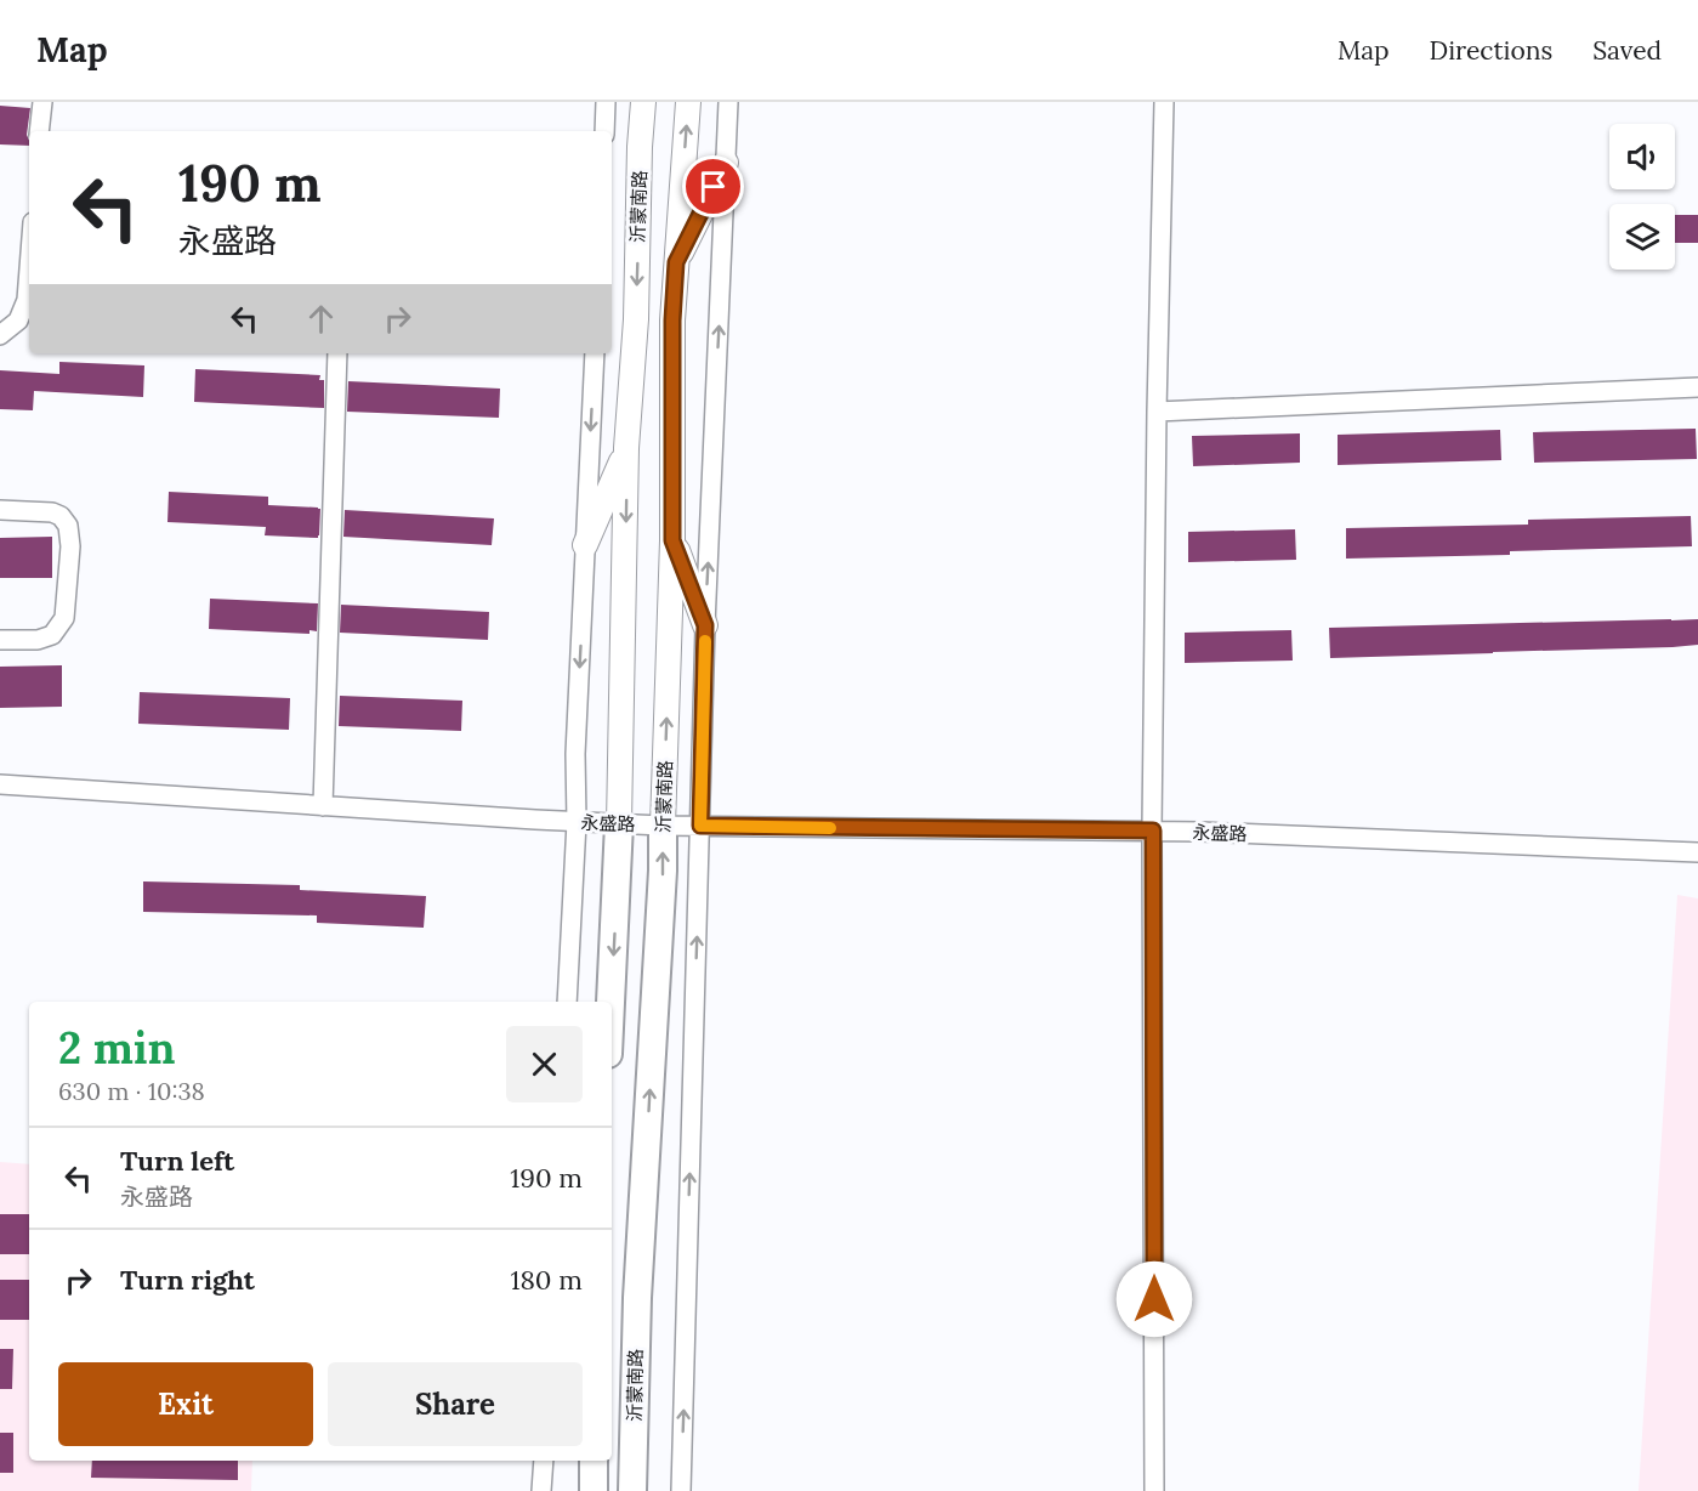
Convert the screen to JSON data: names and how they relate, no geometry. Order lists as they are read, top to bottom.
{
  "streets": {
    "highway": ["沂蒙南路"],
    "street": ["永盛路"]
  },
  "crossings": [
    ["沂蒙南路", "永盛路"]
  ],
  "page": {
    "header": "Map",
    "nav": ["Map", "Directions", "Saved"],
    "turn": ["190 m", "永盛路"],
    "heading": ["2 min", "630 m · 10:38"],
    "list": [
      {
        "name": "Turn left",
        "note": "永盛路",
        "value": "190 m"
      },
      {
        "name": "Turn right",
        "value": "180 m"
      }
    ],
    "buttons": ["Exit", "Share"]
  }
}
